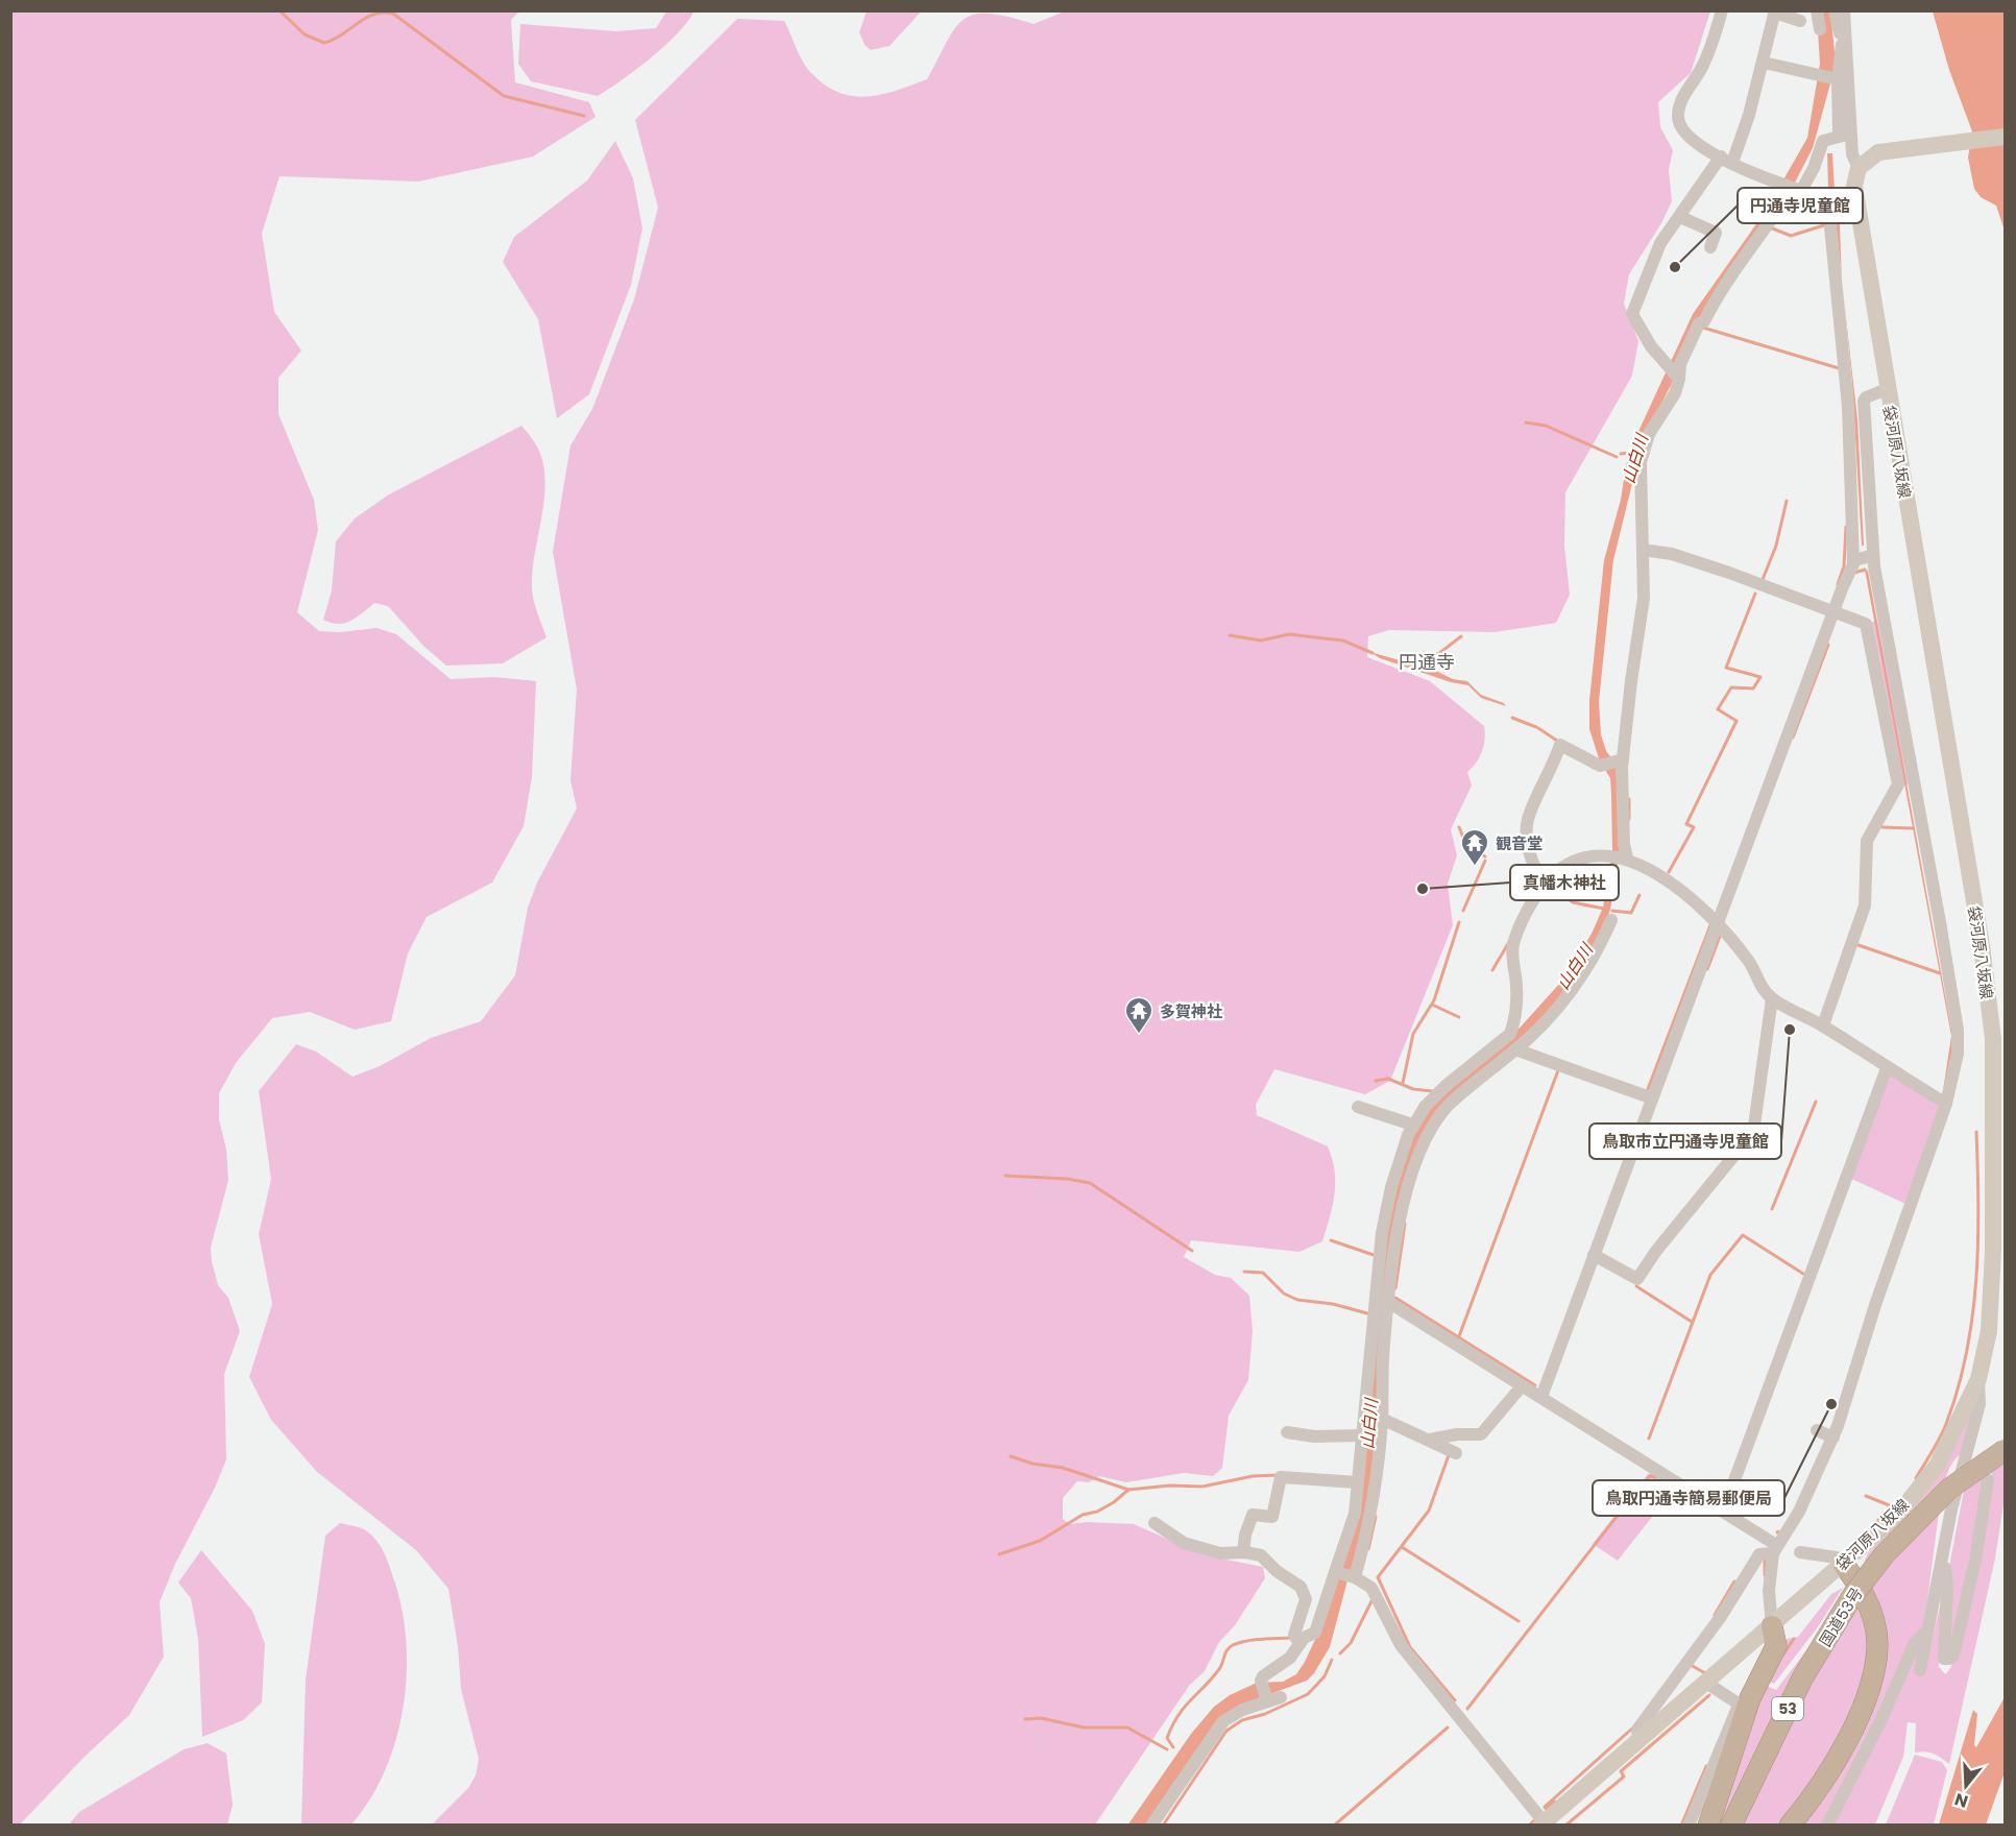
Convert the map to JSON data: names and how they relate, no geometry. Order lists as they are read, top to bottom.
{
  "streets": {
    "highway": ["国道53号", "53"],
    "main road": ["袋河原八坂線"]
  },
  "districts": ["円通寺"],
  "water": ["山白川"],
  "places": {
    "other": [
      "円通寺児童館",
      "真幡木神社",
      "鳥取市立円通寺児童館",
      "鳥取円通寺簡易郵便局"
    ],
    "temple": ["観音堂", "多賀神社"]
  },
  "north": "bottom"
}
